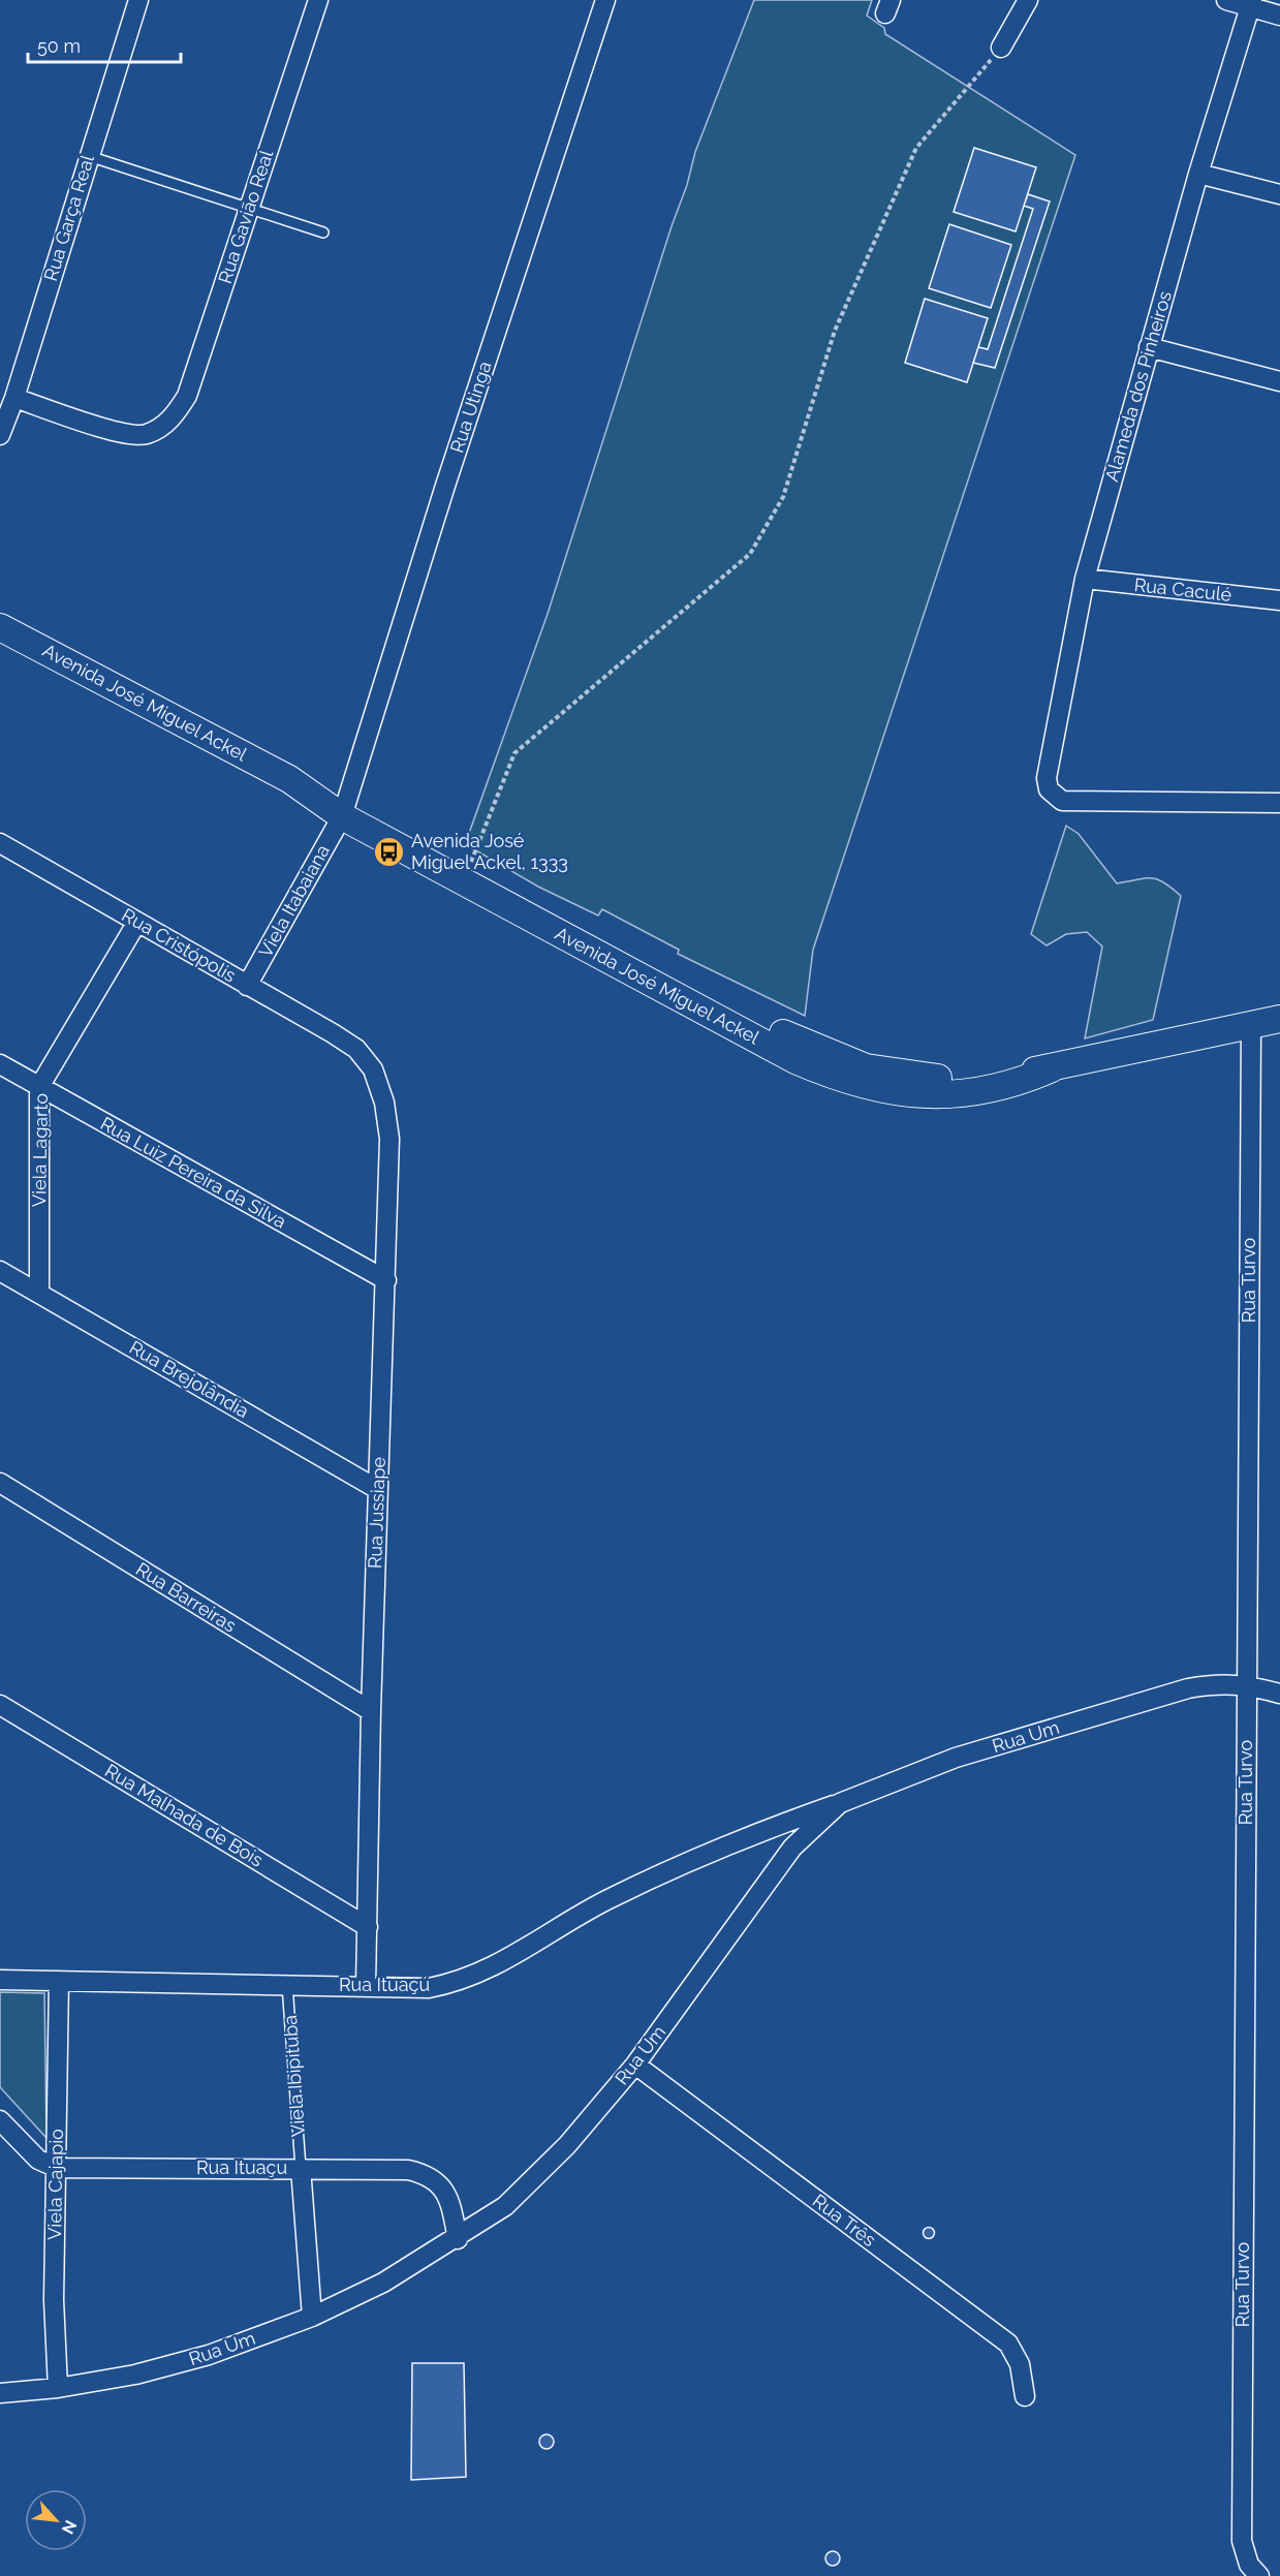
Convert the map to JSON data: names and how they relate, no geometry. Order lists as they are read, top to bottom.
{
  "streets": {
    "street": [
      "Rua Gavião Real",
      "Rua Garça Real",
      "Alameda dos Pinheiros",
      "Rua Utinga",
      "Rua Caculé",
      "Avenida José Miguel Ackel",
      "Viela Itabaiana",
      "Rua Cristópolis",
      "Viela Lagarto",
      "Rua Luiz Pereira da Silva",
      "Rua Turvo",
      "Rua Brejolândia",
      "Rua Jussiape",
      "Rua Barreiras",
      "Rua Um",
      "Rua Malhada de Bois",
      "Rua Ituaçú",
      "Viela Ibipituba",
      "Rua Ituaçu",
      "Viela Cajapio",
      "Rua Três"
    ]
  },
  "crossings": [
    ["Rua Gavião Real", "Rua Garça Real"],
    ["Alameda dos Pinheiros", "Rua Caculé"],
    ["Rua Utinga", "Avenida José Miguel Ackel"],
    ["Rua Utinga", "Viela Itabaiana"],
    ["Avenida José Miguel Ackel", "Viela Itabaiana"],
    ["Avenida José Miguel Ackel", "Rua Turvo"],
    ["Viela Itabaiana", "Rua Cristópolis"],
    ["Rua Cristópolis", "Viela Lagarto"],
    ["Rua Cristópolis", "Rua Jussiape"],
    ["Viela Lagarto", "Rua Luiz Pereira da Silva"],
    ["Viela Lagarto", "Rua Brejolândia"],
    ["Rua Luiz Pereira da Silva", "Rua Jussiape"],
    ["Rua Turvo", "Rua Um"],
    ["Rua Brejolândia", "Rua Jussiape"],
    ["Rua Jussiape", "Rua Barreiras"],
    ["Rua Jussiape", "Rua Malhada de Bois"],
    ["Rua Jussiape", "Rua Ituaçú"],
    ["Rua Um", "Rua Ituaçú"],
    ["Rua Um", "Viela Ibipituba"],
    ["Rua Um", "Rua Ituaçu"],
    ["Rua Um", "Viela Cajapio"],
    ["Rua Um", "Rua Três"],
    ["Rua Ituaçú", "Viela Ibipituba"],
    ["Rua Ituaçú", "Viela Cajapio"],
    ["Viela Ibipituba", "Rua Ituaçu"],
    ["Rua Ituaçu", "Viela Cajapio"]
  ],
  "places": {
    "bus stop": ["Avenida José Miguel Ackel, 1333"]
  },
  "scale_bar": "50 m",
  "north": "bottom right"
}
